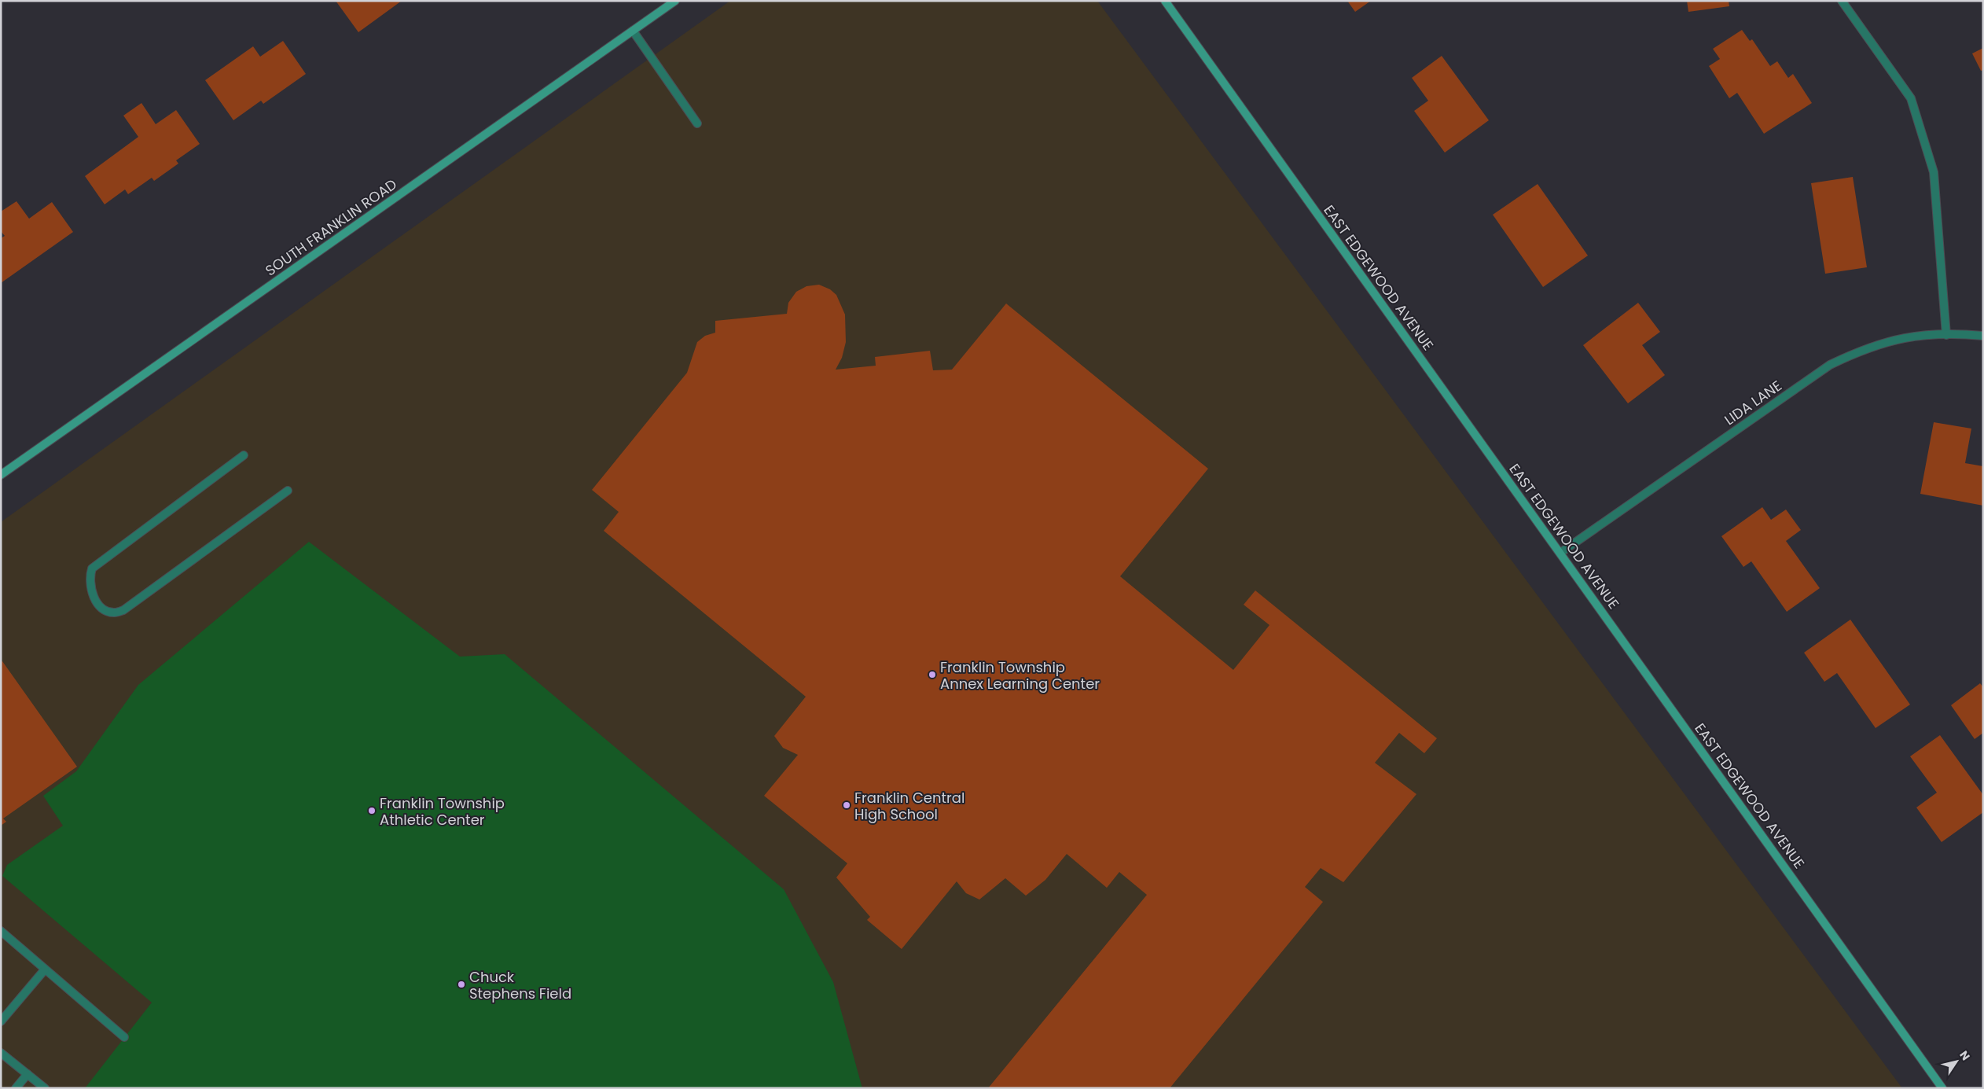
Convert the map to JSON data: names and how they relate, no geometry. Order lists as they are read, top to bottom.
{
  "streets": {
    "main road": ["SOUTH FRANKLIN ROAD", "EAST EDGEWOOD AVENUE"],
    "street": ["LIDA LANE"]
  },
  "crossings": [
    ["EAST EDGEWOOD AVENUE", "LIDA LANE"]
  ],
  "places": [
    "Franklin Township Annex Learning Center",
    "Franklin Central High School",
    "Franklin Township Athletic Center",
    "Chuck Stephens Field"
  ],
  "north": "top right"
}
